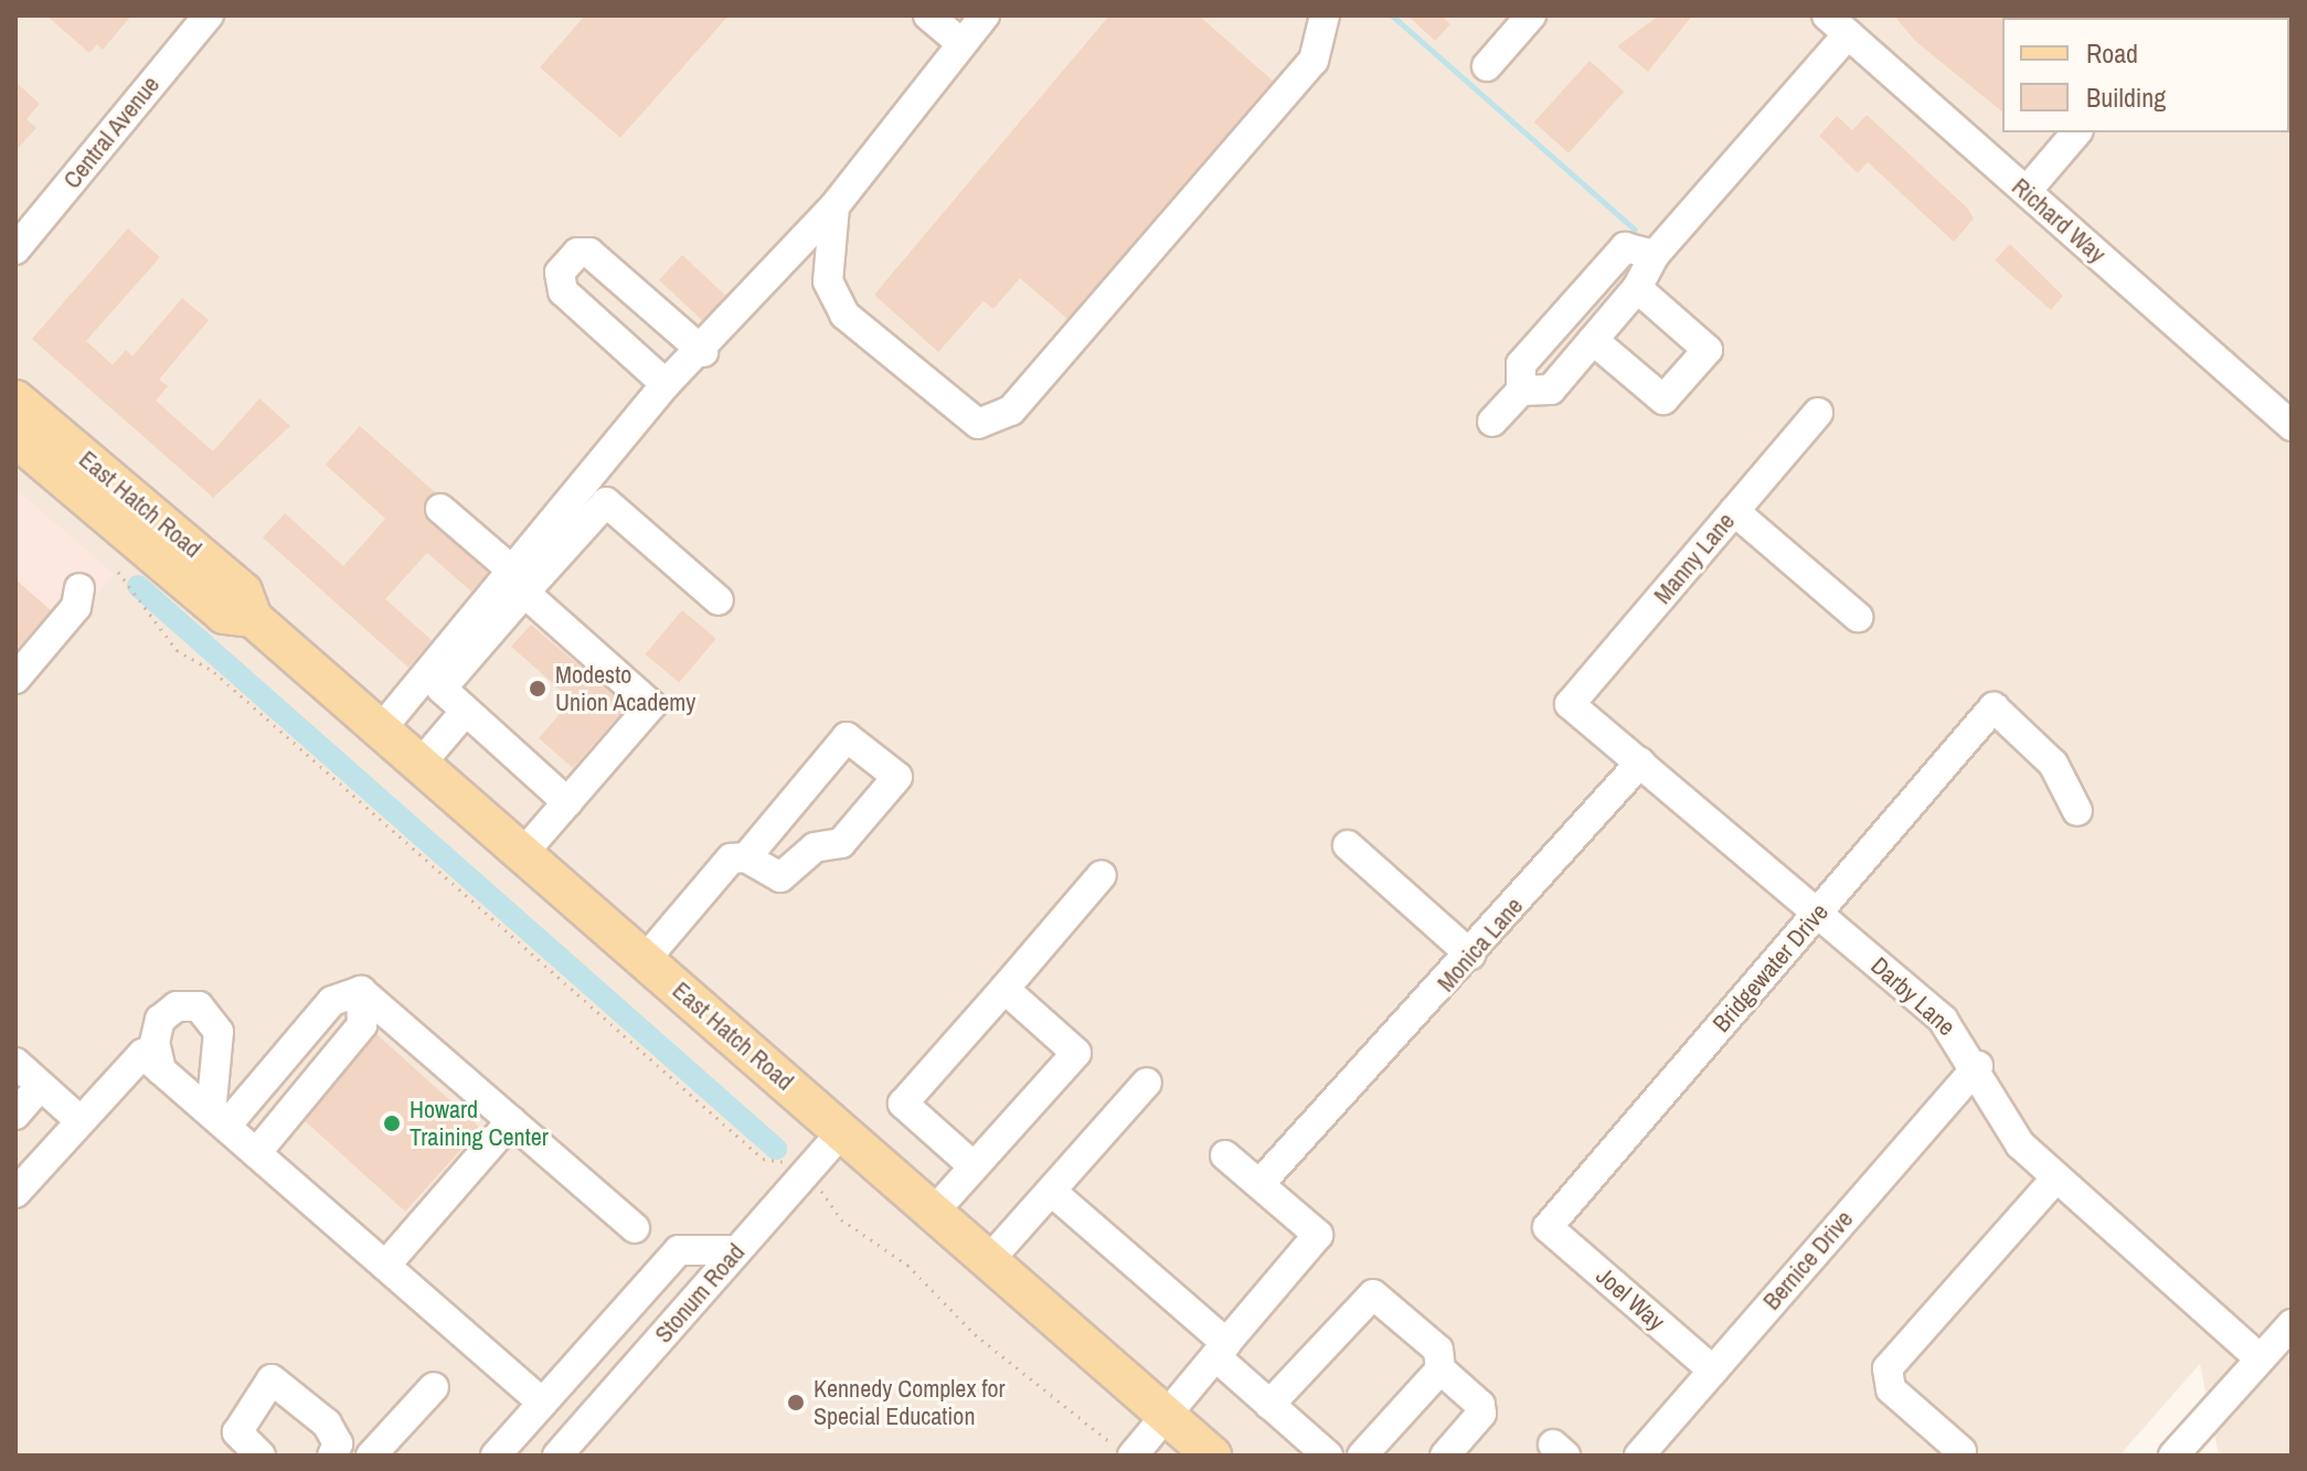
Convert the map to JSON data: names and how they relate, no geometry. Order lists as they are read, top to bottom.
{
  "streets": {
    "main road": ["East Hatch Road"],
    "street": [
      "Central Avenue",
      "Richard Way",
      "Manny Lane",
      "Monica Lane",
      "Bridgewater Drive",
      "Darby Lane",
      "Bernice Drive",
      "Stonum Road",
      "Joel Way"
    ]
  },
  "crossings": [
    ["East Hatch Road", "Stonum Road"],
    ["Manny Lane", "Darby Lane"],
    ["Monica Lane", "Darby Lane"],
    ["Bridgewater Drive", "Darby Lane"],
    ["Bridgewater Drive", "Joel Way"],
    ["Darby Lane", "Bernice Drive"],
    ["Bernice Drive", "Joel Way"]
  ],
  "places": ["Modesto Union Academy", "Howard Training Center", "Kennedy Complex for Special Education"],
  "legend": ["Road", "Building"]
}
